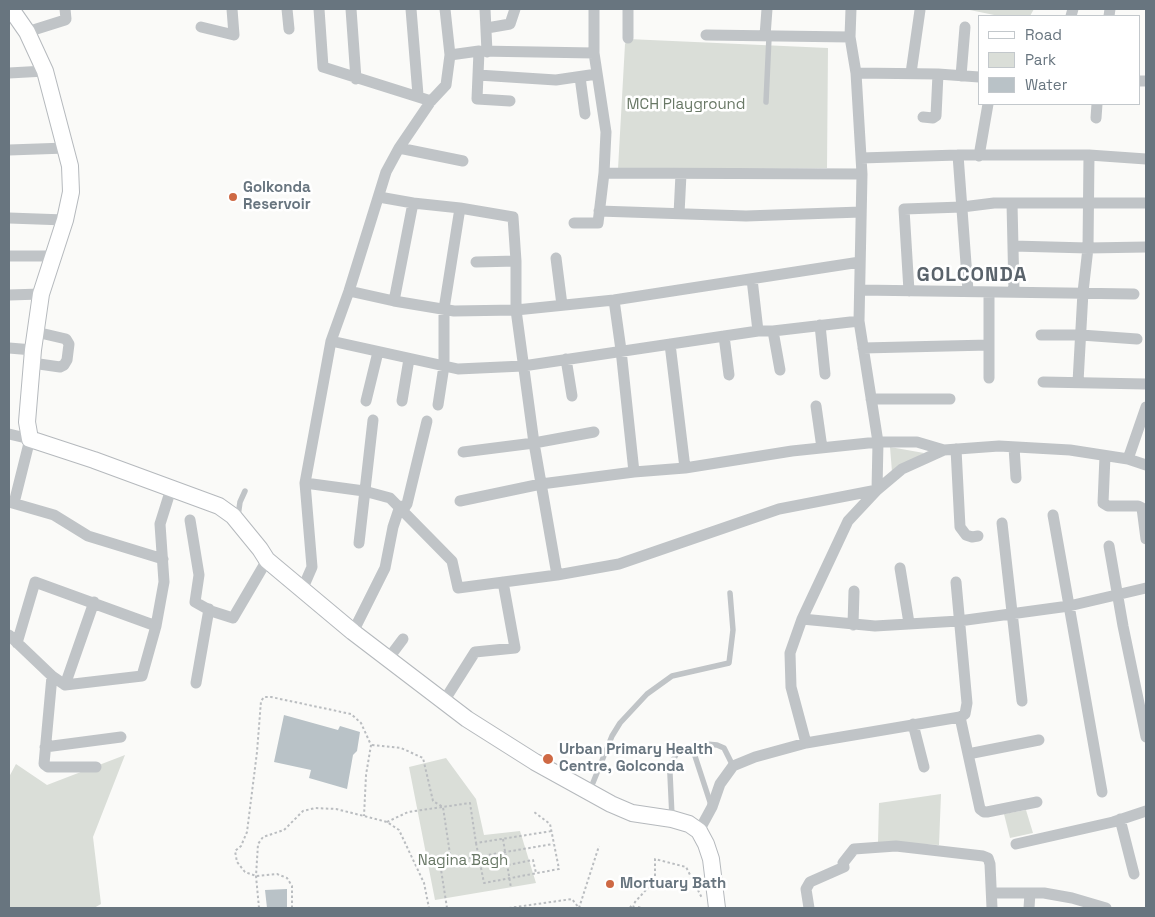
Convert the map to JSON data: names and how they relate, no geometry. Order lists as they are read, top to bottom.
{
  "districts": ["GOLCONDA"],
  "parks": ["MCH Playground", "Nagina Bagh"],
  "places": ["Golkonda Reservoir", "Urban Primary Health Centre, Golconda", "Mortuary Bath"],
  "legend": ["Road", "Park", "Water"]
}
